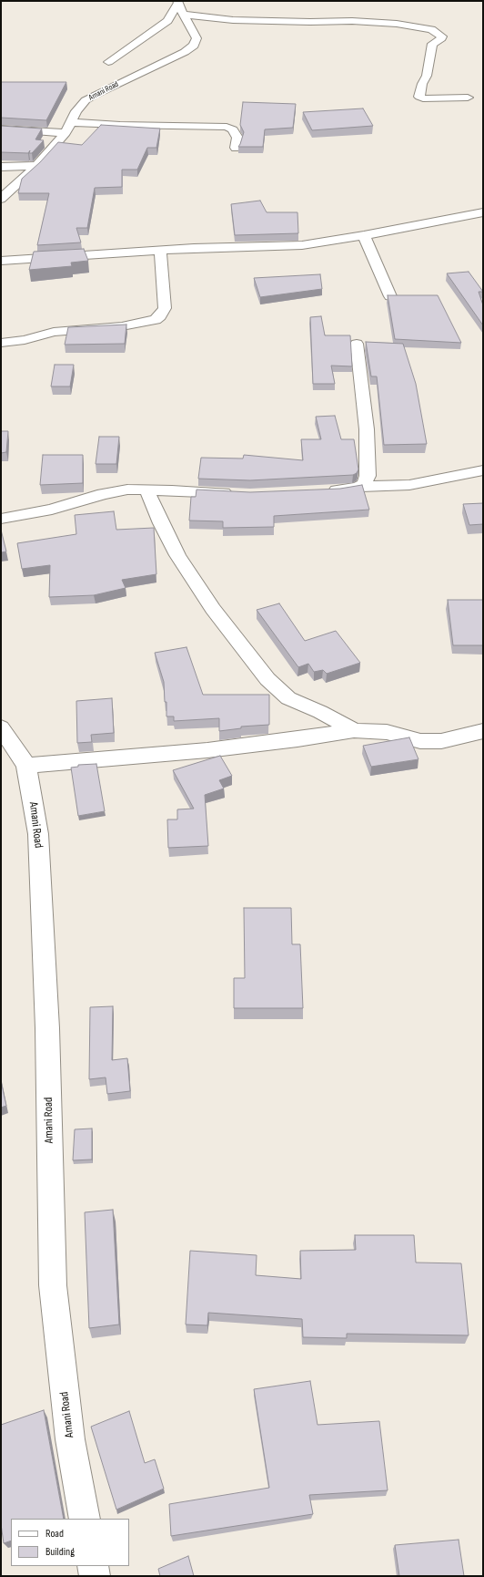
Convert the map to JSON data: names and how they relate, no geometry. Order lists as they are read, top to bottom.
{
  "streets": {
    "street": ["Amani Road"]
  },
  "legend": ["Road", "Building"]
}
